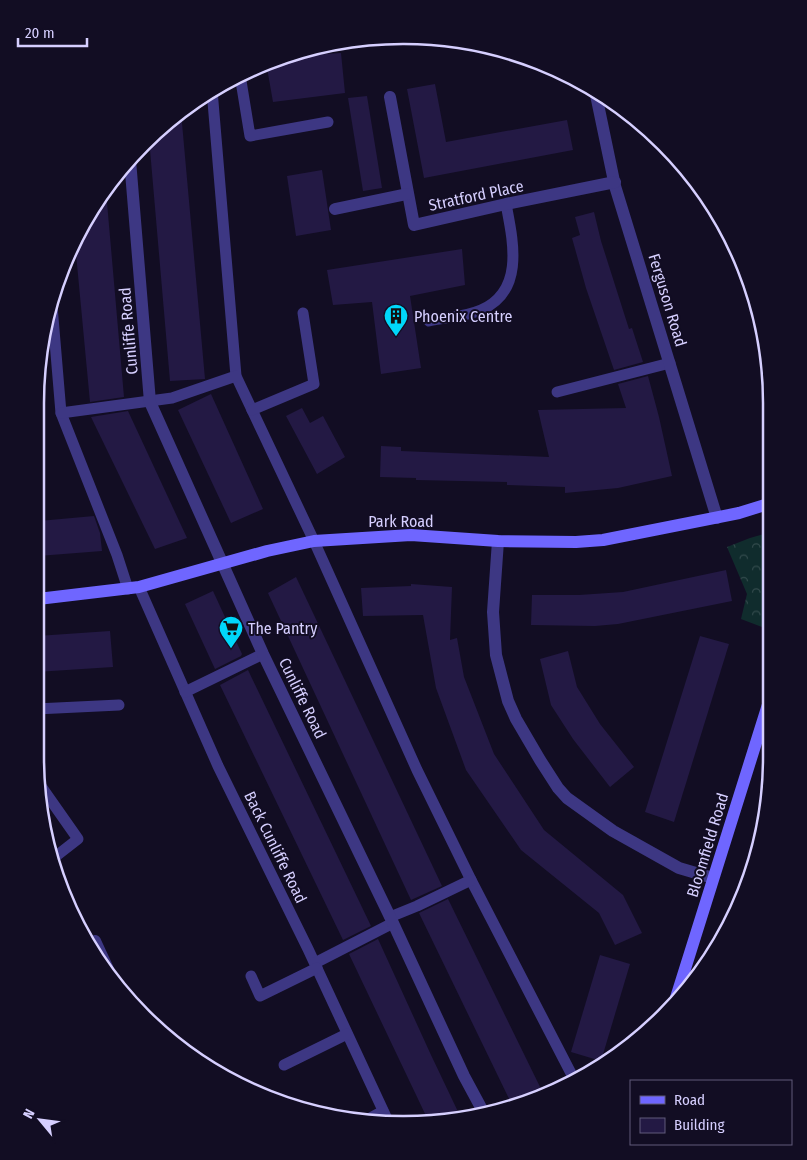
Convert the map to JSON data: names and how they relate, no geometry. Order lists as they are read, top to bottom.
{
  "streets": {
    "main road": ["Park Road", "Bloomfield Road"],
    "street": ["Stratford Place", "Ferguson Road", "Cunliffe Road"],
    "lane": ["Back Cunliffe Road"]
  },
  "crossings": [
    ["Stratford Place", "Ferguson Road"],
    ["Ferguson Road", "Park Road"],
    ["Cunliffe Road", "Park Road"],
    ["Park Road", "Back Cunliffe Road"]
  ],
  "places": {
    "building": ["Phoenix Centre"],
    "supermarket": ["The Pantry"]
  },
  "legend": ["Road", "Building"],
  "scale_bar": "20 m",
  "north": "top left"
}
